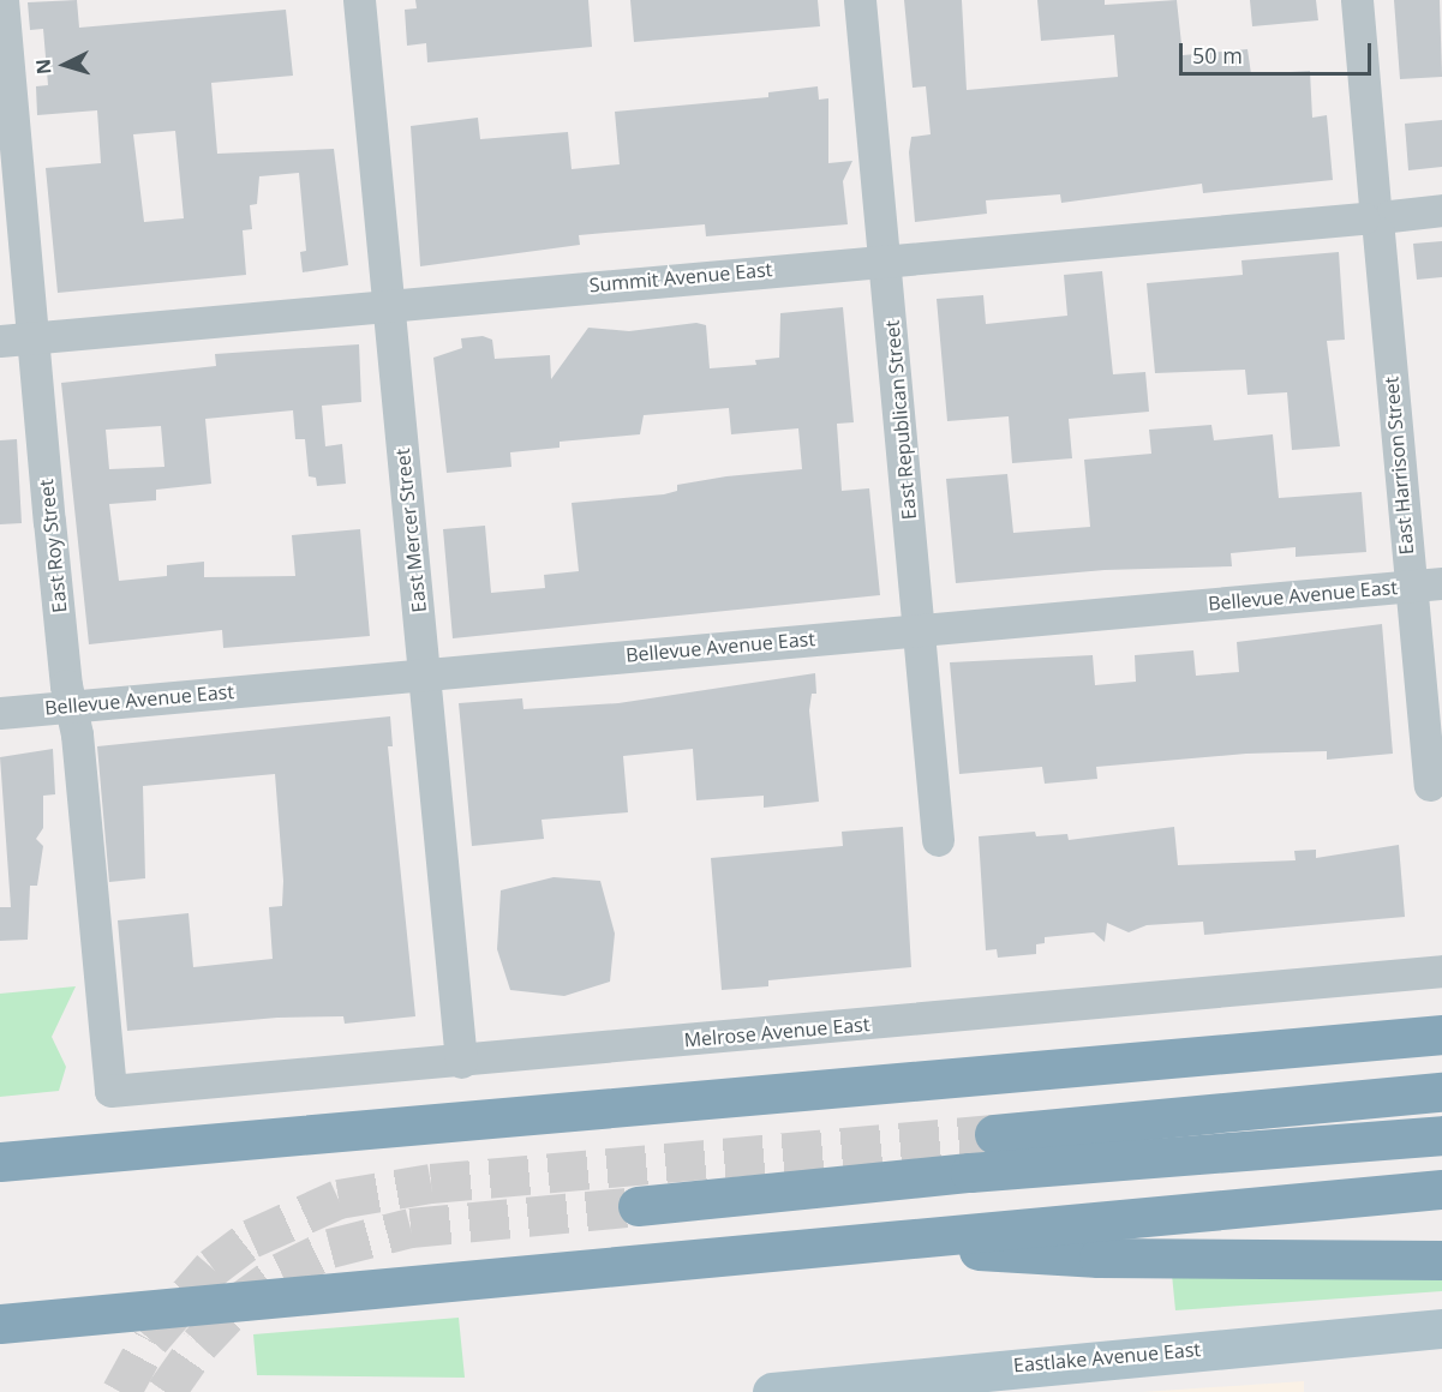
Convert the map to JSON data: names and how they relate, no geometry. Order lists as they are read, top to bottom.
{
  "streets": {
    "main road": ["Eastlake Avenue East"],
    "street": [
      "Summit Avenue East",
      "East Republican Street",
      "East Harrison Street",
      "East Mercer Street",
      "East Roy Street",
      "Bellevue Avenue East",
      "Melrose Avenue East"
    ]
  },
  "crossings": [
    ["Summit Avenue East", "East Republican Street"],
    ["Summit Avenue East", "East Harrison Street"],
    ["Summit Avenue East", "East Mercer Street"],
    ["Summit Avenue East", "East Roy Street"],
    ["East Republican Street", "Bellevue Avenue East"],
    ["East Harrison Street", "Bellevue Avenue East"],
    ["East Mercer Street", "Bellevue Avenue East"],
    ["East Mercer Street", "Melrose Avenue East"],
    ["East Roy Street", "Bellevue Avenue East"],
    ["East Roy Street", "Melrose Avenue East"]
  ],
  "scale_bar": "50 m",
  "north": "left"
}
